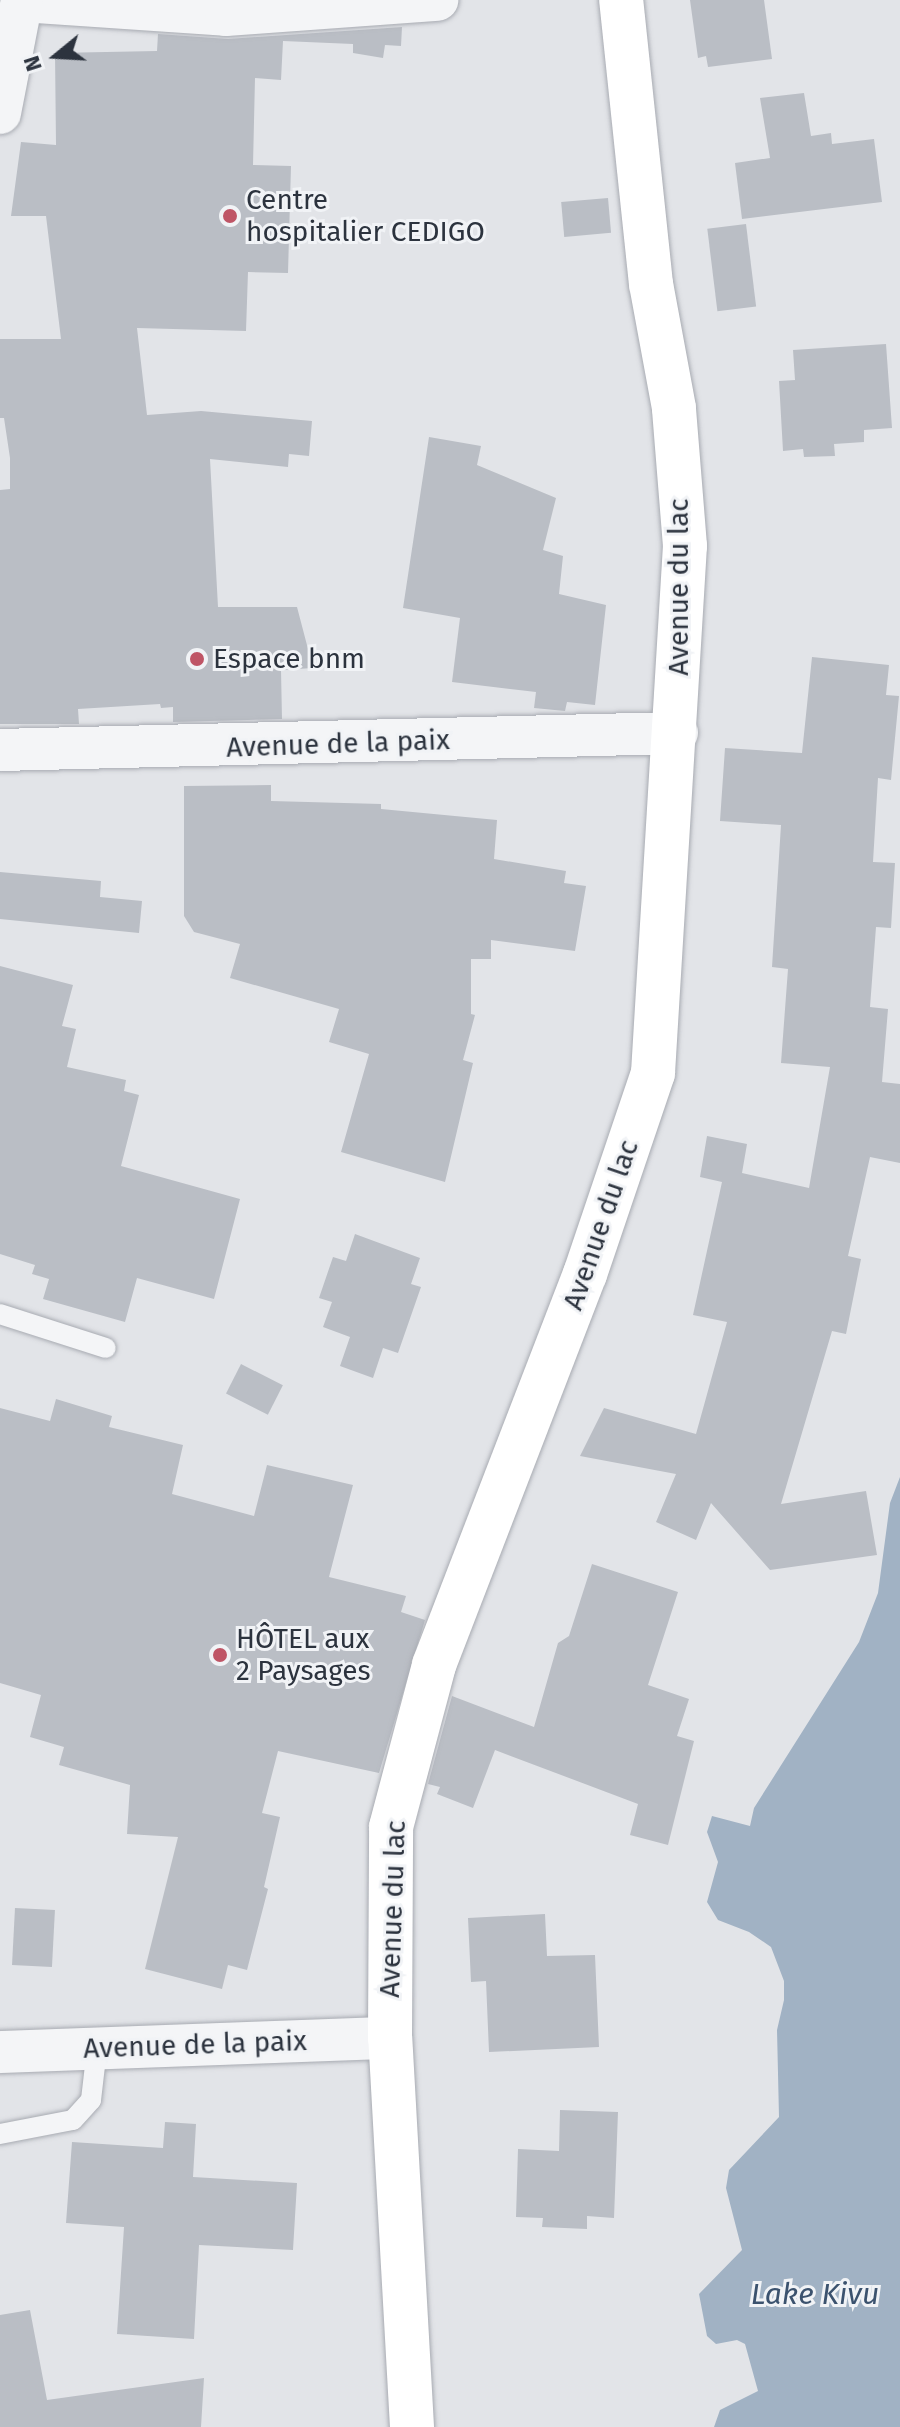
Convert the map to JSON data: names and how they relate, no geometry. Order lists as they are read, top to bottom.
{
  "streets": {
    "main road": ["Avenue du lac"],
    "street": ["Avenue de la paix"]
  },
  "crossings": [
    ["Avenue du lac", "Avenue de la paix"]
  ],
  "water": ["Lake Kivu"],
  "places": ["Centre hospitalier CEDIGO", "Espace bnm", "HÔTEL aux 2 Paysages"],
  "north": "left"
}
